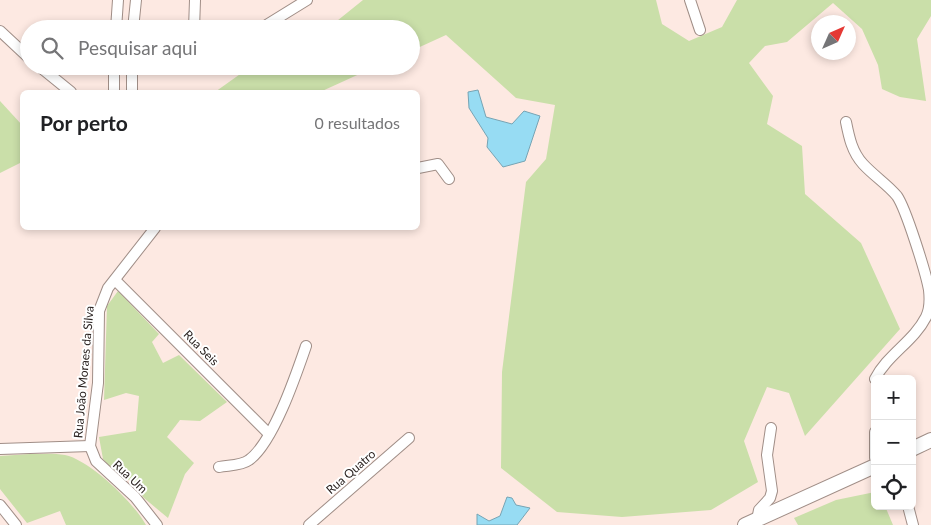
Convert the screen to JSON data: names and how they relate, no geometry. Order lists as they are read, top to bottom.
{
  "streets": {
    "street": [
      "Rua Seis",
      "Rua João Moraes da Silva",
      "Rua Quatro",
      "Rua Um"
    ]
  },
  "crossings": [
    ["Rua Seis", "Rua João Moraes da Silva"],
    ["Rua João Moraes da Silva", "Rua Um"]
  ],
  "north": "top right",
  "page": {
    "search": "Pesquisar aqui",
    "heading": ["Por perto", "0 resultados"],
    "map_buttons": ["+", "−"]
  }
}
